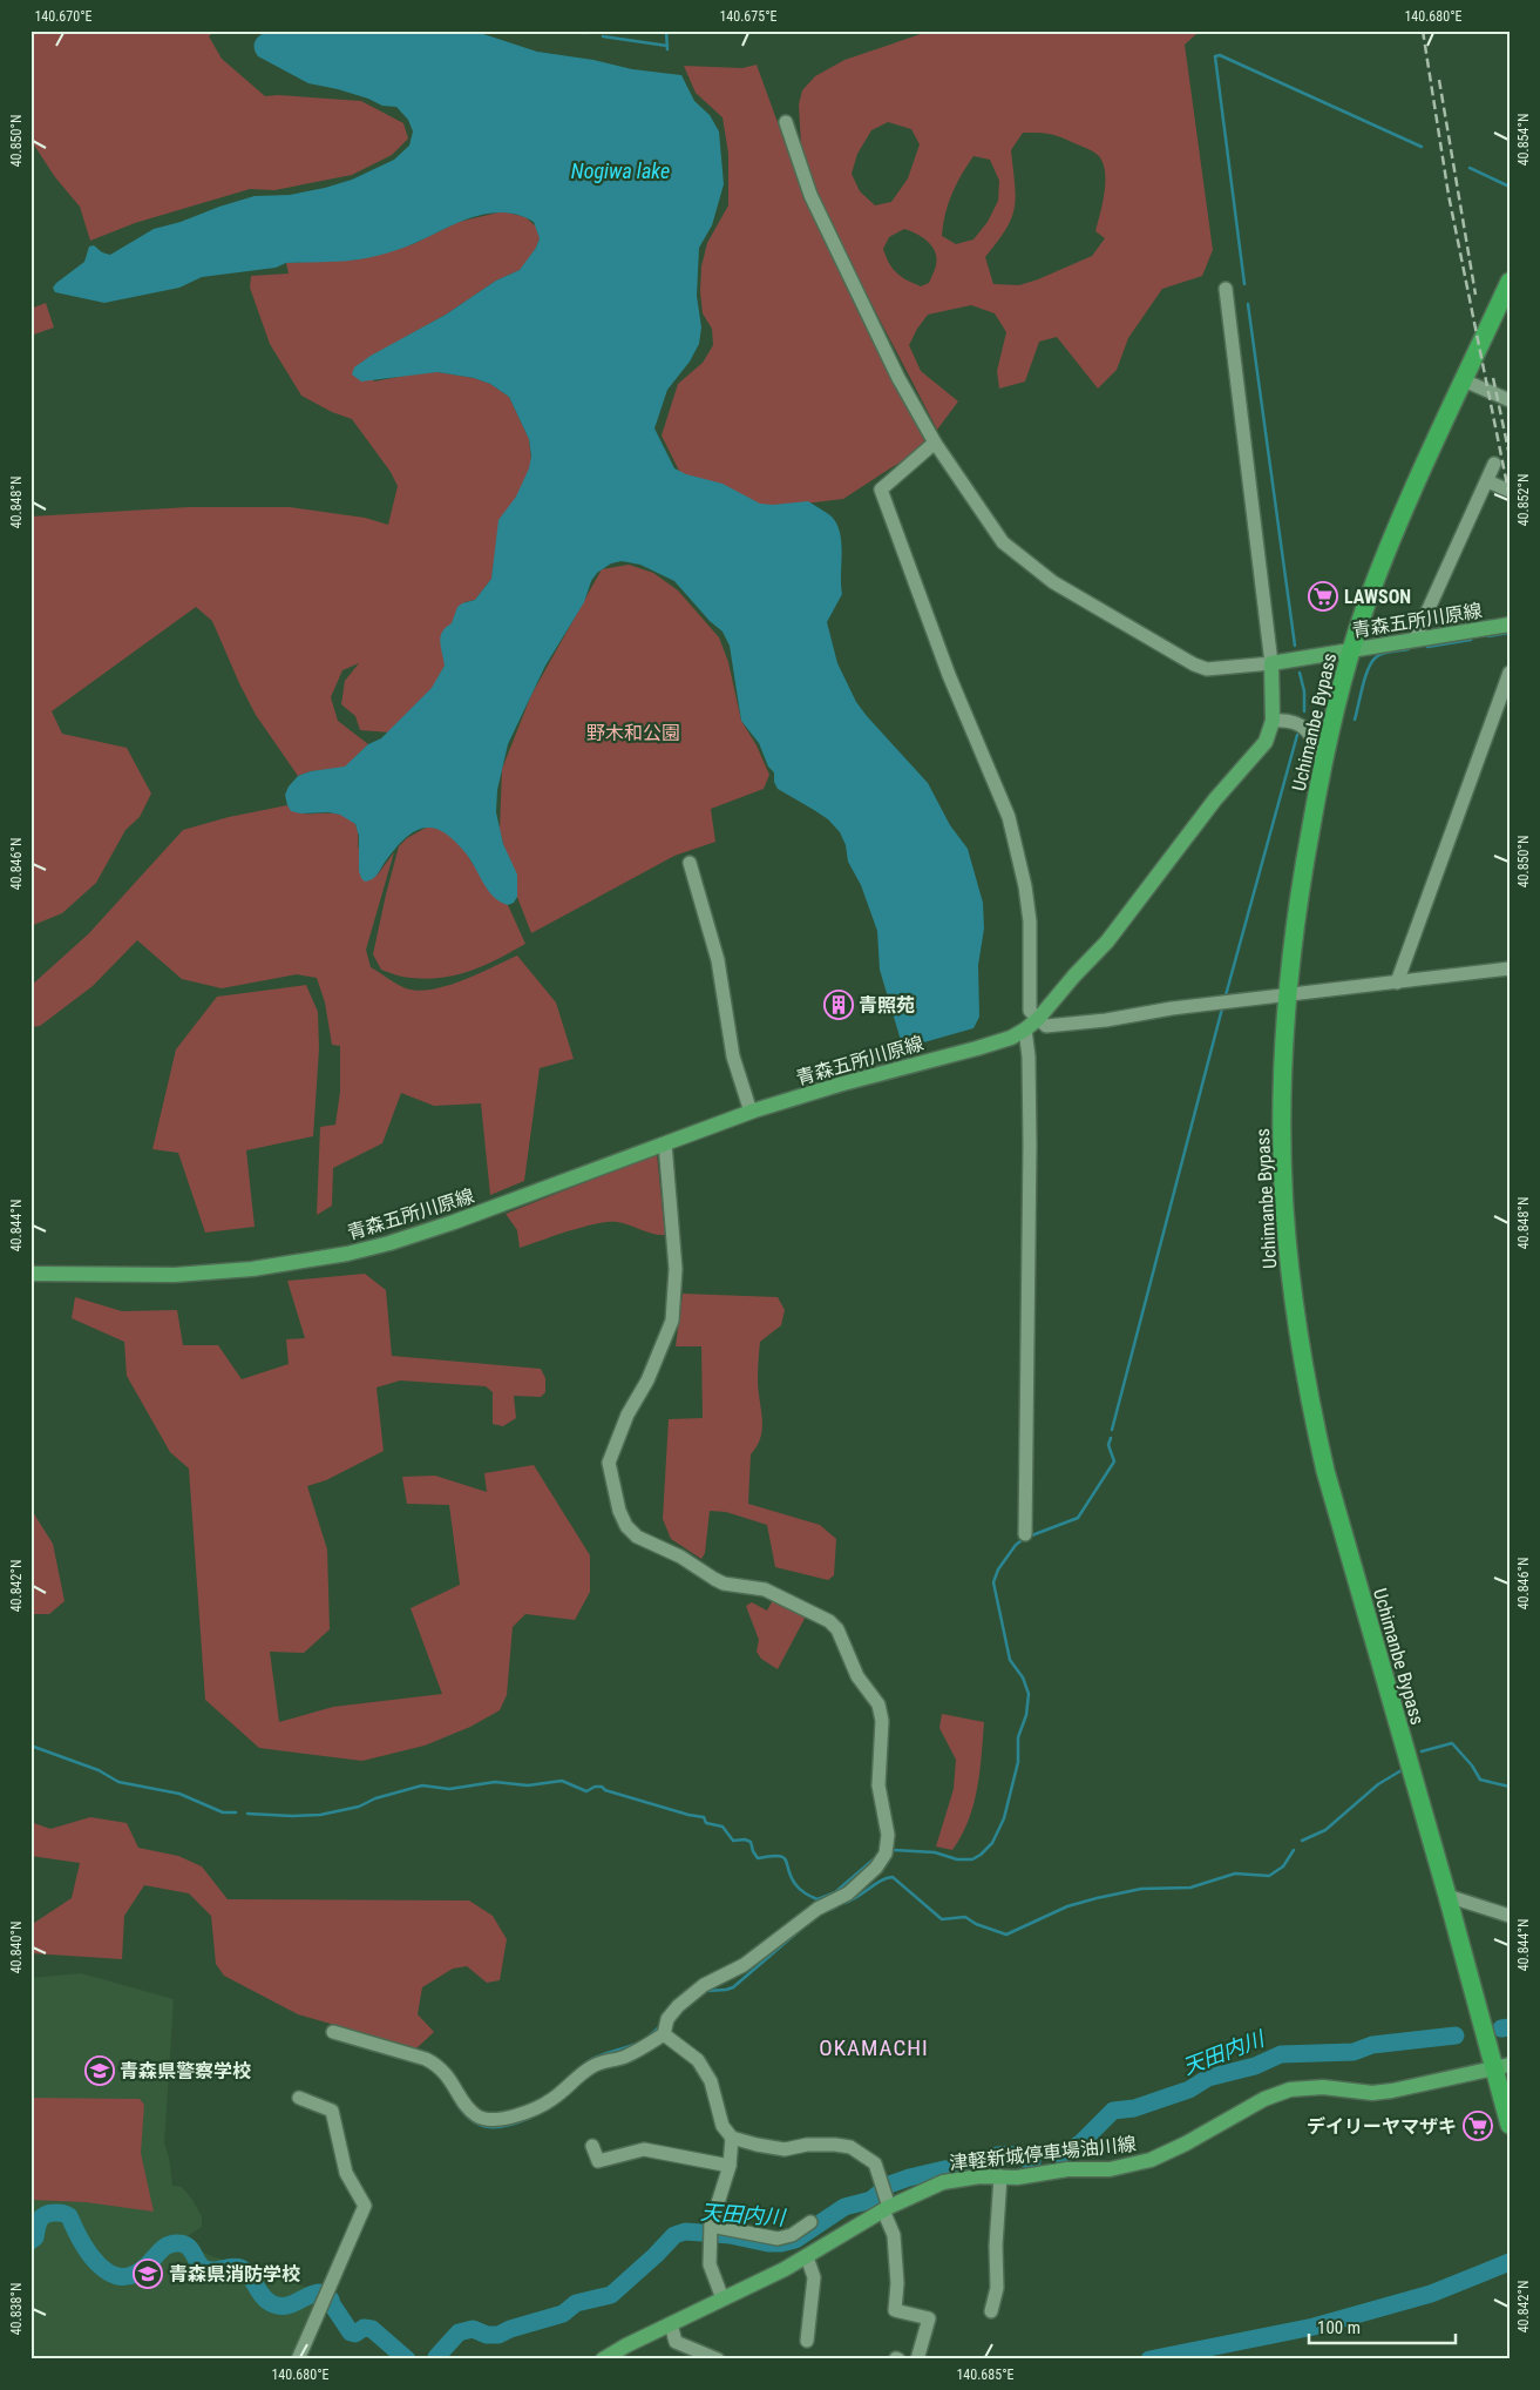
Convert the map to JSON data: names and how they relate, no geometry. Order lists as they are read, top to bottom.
{
  "streets": {
    "highway": ["Uchimanbe Bypass"],
    "main road": ["青森五所川原線", "津軽新城停車場油川線"]
  },
  "crossings": [
    ["青森五所川原線", "Uchimanbe Bypass"],
    ["Uchimanbe Bypass", "津軽新城停車場油川線"]
  ],
  "districts": ["OKAMACHI"],
  "water": ["Nogiwa lake", "天田内川"],
  "parks": ["野木和公園"],
  "places": {
    "supermarket": ["LAWSON", "デイリーヤマザキ"],
    "building": ["青照苑"],
    "school or university": ["青森県警察学校", "青森県消防学校"]
  },
  "scale_bar": "100 m",
  "coordinates": [
    "140.670°E",
    "140.675°E",
    "140.680°E",
    "40.854°N",
    "40.850°N",
    "40.852°N",
    "40.848°N",
    "40.846°N",
    "40.844°N",
    "40.842°N",
    "40.840°N",
    "40.838°N",
    "140.685°E"
  ]
}
